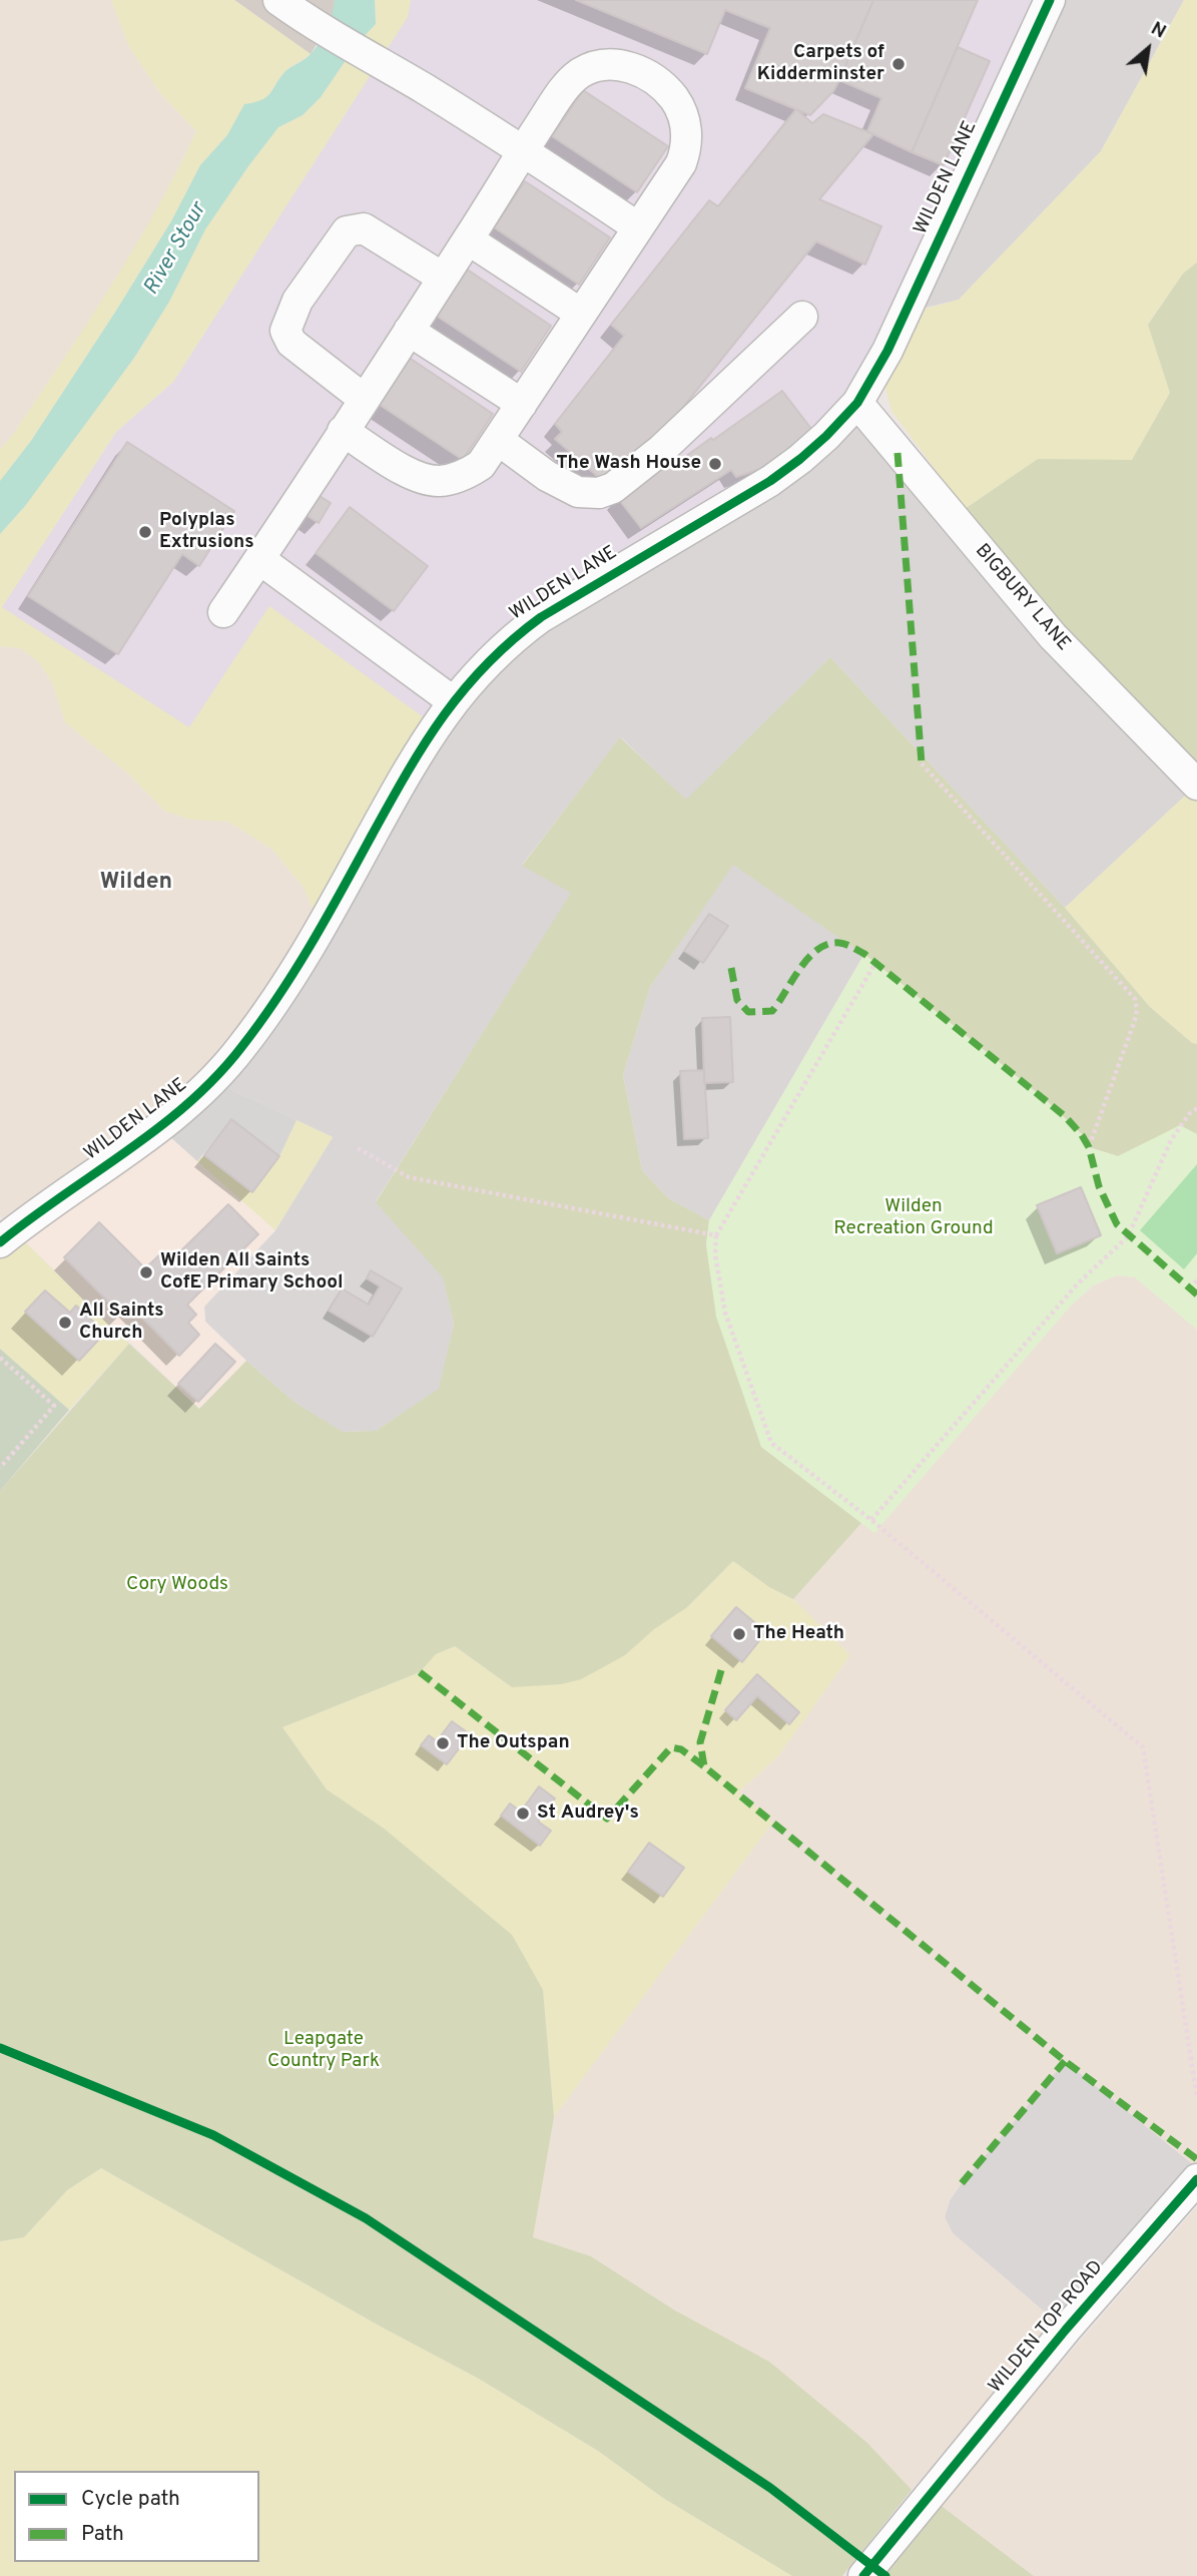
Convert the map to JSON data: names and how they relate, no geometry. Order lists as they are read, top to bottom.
{
  "streets": {
    "street": ["WILDEN LANE", "BIGBURY LANE", "WILDEN TOP ROAD"]
  },
  "crossings": [
    ["WILDEN LANE", "BIGBURY LANE"]
  ],
  "districts": ["Wilden"],
  "water": ["River Stour"],
  "parks": ["Wilden Recreation Ground", "Cory Woods", "Leapgate Country Park"],
  "places": [
    "Carpets of Kidderminster",
    "The Wash House",
    "Polyplas Extrusions",
    "Wilden All Saints CofE Primary School",
    "All Saints Church",
    "The Heath",
    "The Outspan",
    "St Audrey's"
  ],
  "legend": ["Cycle path", "Path"],
  "north": "top right"
}
